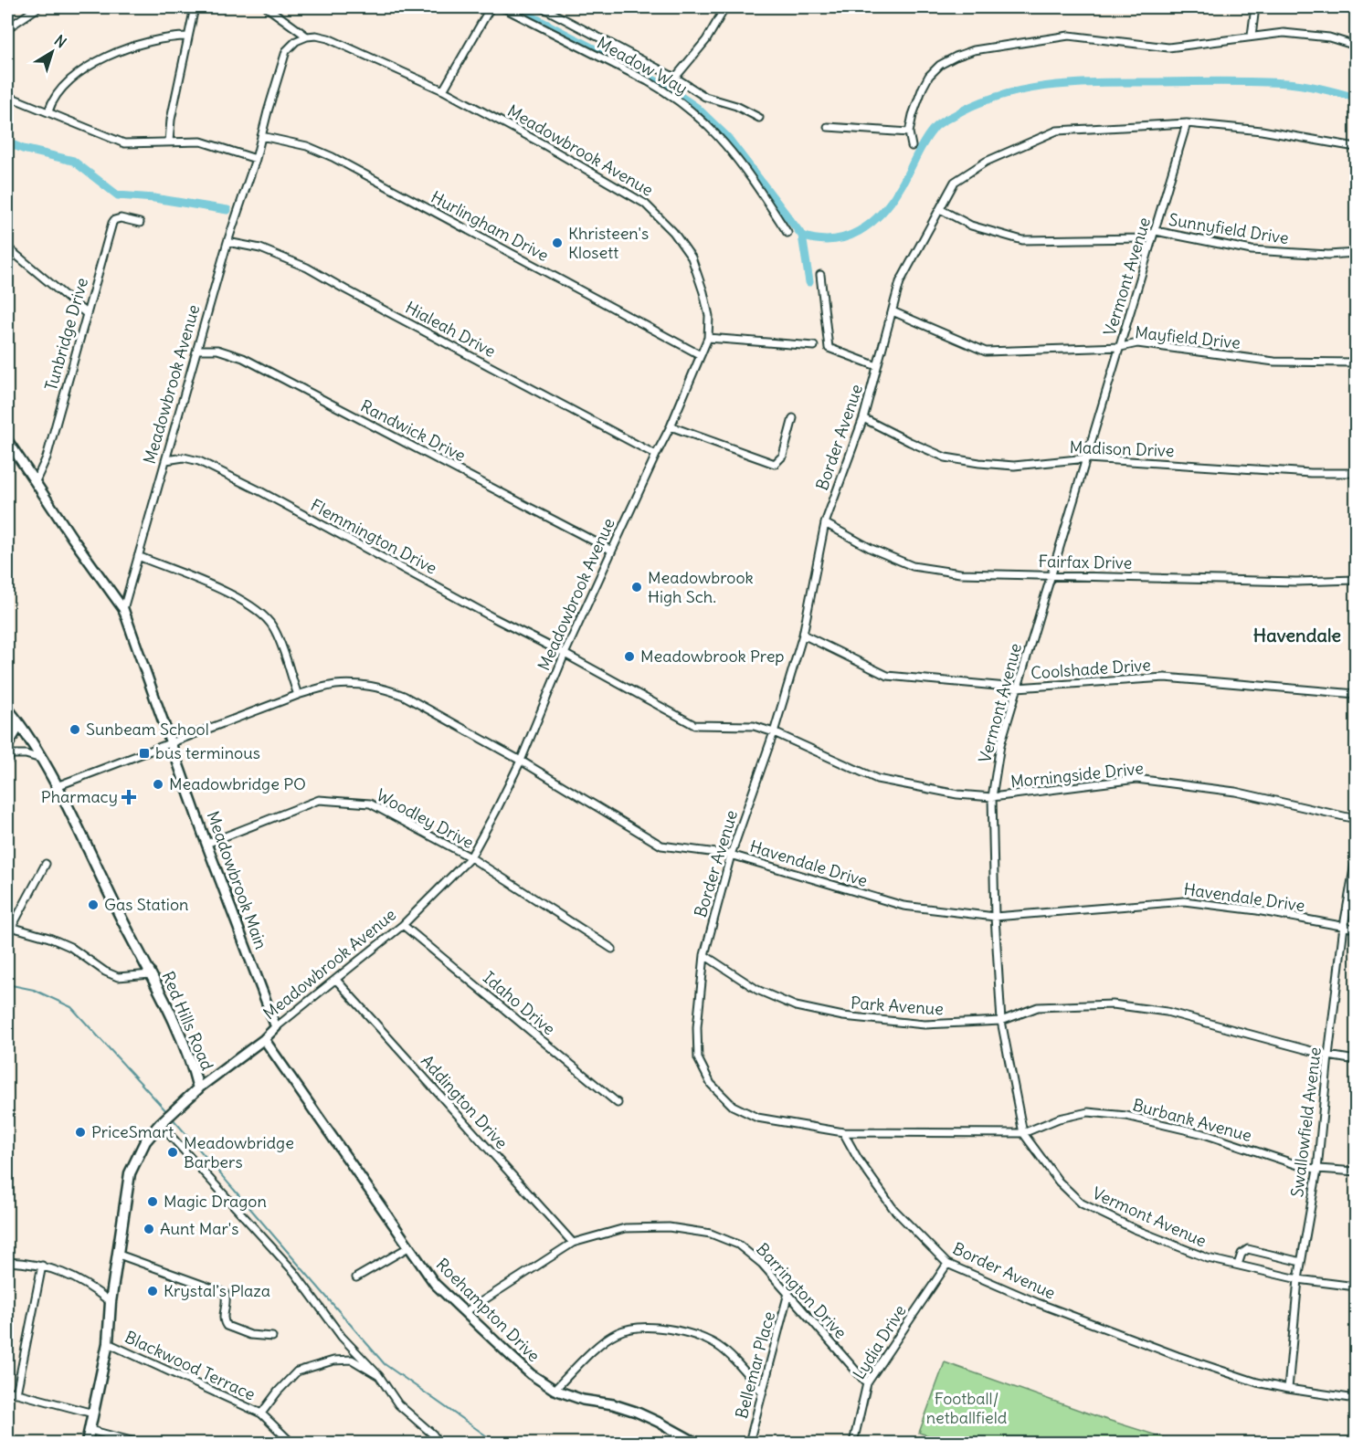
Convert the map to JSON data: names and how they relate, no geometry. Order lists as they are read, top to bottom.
{
  "streets": {
    "main road": ["Red Hills Road"],
    "street": [
      "Meadow Way",
      "Meadowbrook Avenue",
      "Hurlingham Drive",
      "Sunnyfield Drive",
      "Vermont Avenue",
      "Hialeah Drive",
      "Tunbridge Drive",
      "Mayfield Drive",
      "Randwick Drive",
      "Border Avenue",
      "Madison Drive",
      "Flemmington Drive",
      "Fairfax Drive",
      "Coolshade Drive",
      "Morningside Drive",
      "Woodley Drive",
      "Havendale Drive",
      "Meadowbrook Main",
      "Idaho Drive",
      "Park Avenue",
      "Addington Drive",
      "Burbank Avenue",
      "Swallowfield Avenue",
      "Barrington Drive",
      "Roehampton Drive",
      "Lydia Drive",
      "Bellemar Place",
      "Blackwood Terrace"
    ]
  },
  "crossings": [
    ["Meadowbrook Avenue", "Hurlingham Drive"],
    ["Meadowbrook Avenue", "Hialeah Drive"],
    ["Meadowbrook Avenue", "Randwick Drive"],
    ["Meadowbrook Avenue", "Flemmington Drive"],
    ["Meadowbrook Avenue", "Morningside Drive"],
    ["Meadowbrook Avenue", "Woodley Drive"],
    ["Meadowbrook Avenue", "Havendale Drive"],
    ["Meadowbrook Avenue", "Meadowbrook Main"],
    ["Meadowbrook Avenue", "Idaho Drive"],
    ["Meadowbrook Avenue", "Red Hills Road"],
    ["Meadowbrook Avenue", "Addington Drive"],
    ["Meadowbrook Avenue", "Roehampton Drive"],
    ["Sunnyfield Drive", "Vermont Avenue"],
    ["Sunnyfield Drive", "Border Avenue"],
    ["Vermont Avenue", "Mayfield Drive"],
    ["Vermont Avenue", "Border Avenue"],
    ["Vermont Avenue", "Madison Drive"],
    ["Vermont Avenue", "Fairfax Drive"],
    ["Vermont Avenue", "Coolshade Drive"],
    ["Vermont Avenue", "Morningside Drive"],
    ["Vermont Avenue", "Havendale Drive"],
    ["Vermont Avenue", "Park Avenue"],
    ["Vermont Avenue", "Burbank Avenue"],
    ["Vermont Avenue", "Swallowfield Avenue"],
    ["Tunbridge Drive", "Meadowbrook Main"],
    ["Mayfield Drive", "Border Avenue"],
    ["Border Avenue", "Madison Drive"],
    ["Border Avenue", "Fairfax Drive"],
    ["Border Avenue", "Coolshade Drive"],
    ["Border Avenue", "Morningside Drive"],
    ["Border Avenue", "Havendale Drive"],
    ["Border Avenue", "Park Avenue"],
    ["Border Avenue", "Swallowfield Avenue"],
    ["Border Avenue", "Lydia Drive"],
    ["Flemmington Drive", "Morningside Drive"],
    ["Woodley Drive", "Meadowbrook Main"],
    ["Havendale Drive", "Meadowbrook Main"],
    ["Havendale Drive", "Red Hills Road"],
    ["Havendale Drive", "Swallowfield Avenue"],
    ["Park Avenue", "Swallowfield Avenue"],
    ["Red Hills Road", "Blackwood Terrace"],
    ["Addington Drive", "Barrington Drive"],
    ["Burbank Avenue", "Swallowfield Avenue"],
    ["Barrington Drive", "Roehampton Drive"],
    ["Barrington Drive", "Lydia Drive"],
    ["Barrington Drive", "Bellemar Place"]
  ],
  "districts": ["Havendale"],
  "parks": ["Football/ netballfield"],
  "places": {
    "other": [
      "Khristeen's Klosett",
      "Meadowbrook High Sch.",
      "Meadowbrook Prep",
      "Sunbeam School",
      "Meadowbridge PO",
      "Gas Station",
      "PriceSmart",
      "Meadowbridge Barbers",
      "Magic Dragon",
      "Aunt Mar's",
      "Krystal's Plaza"
    ],
    "transit": ["bus terminous"],
    "health": ["Pharmacy"]
  },
  "north": "top right"
}
